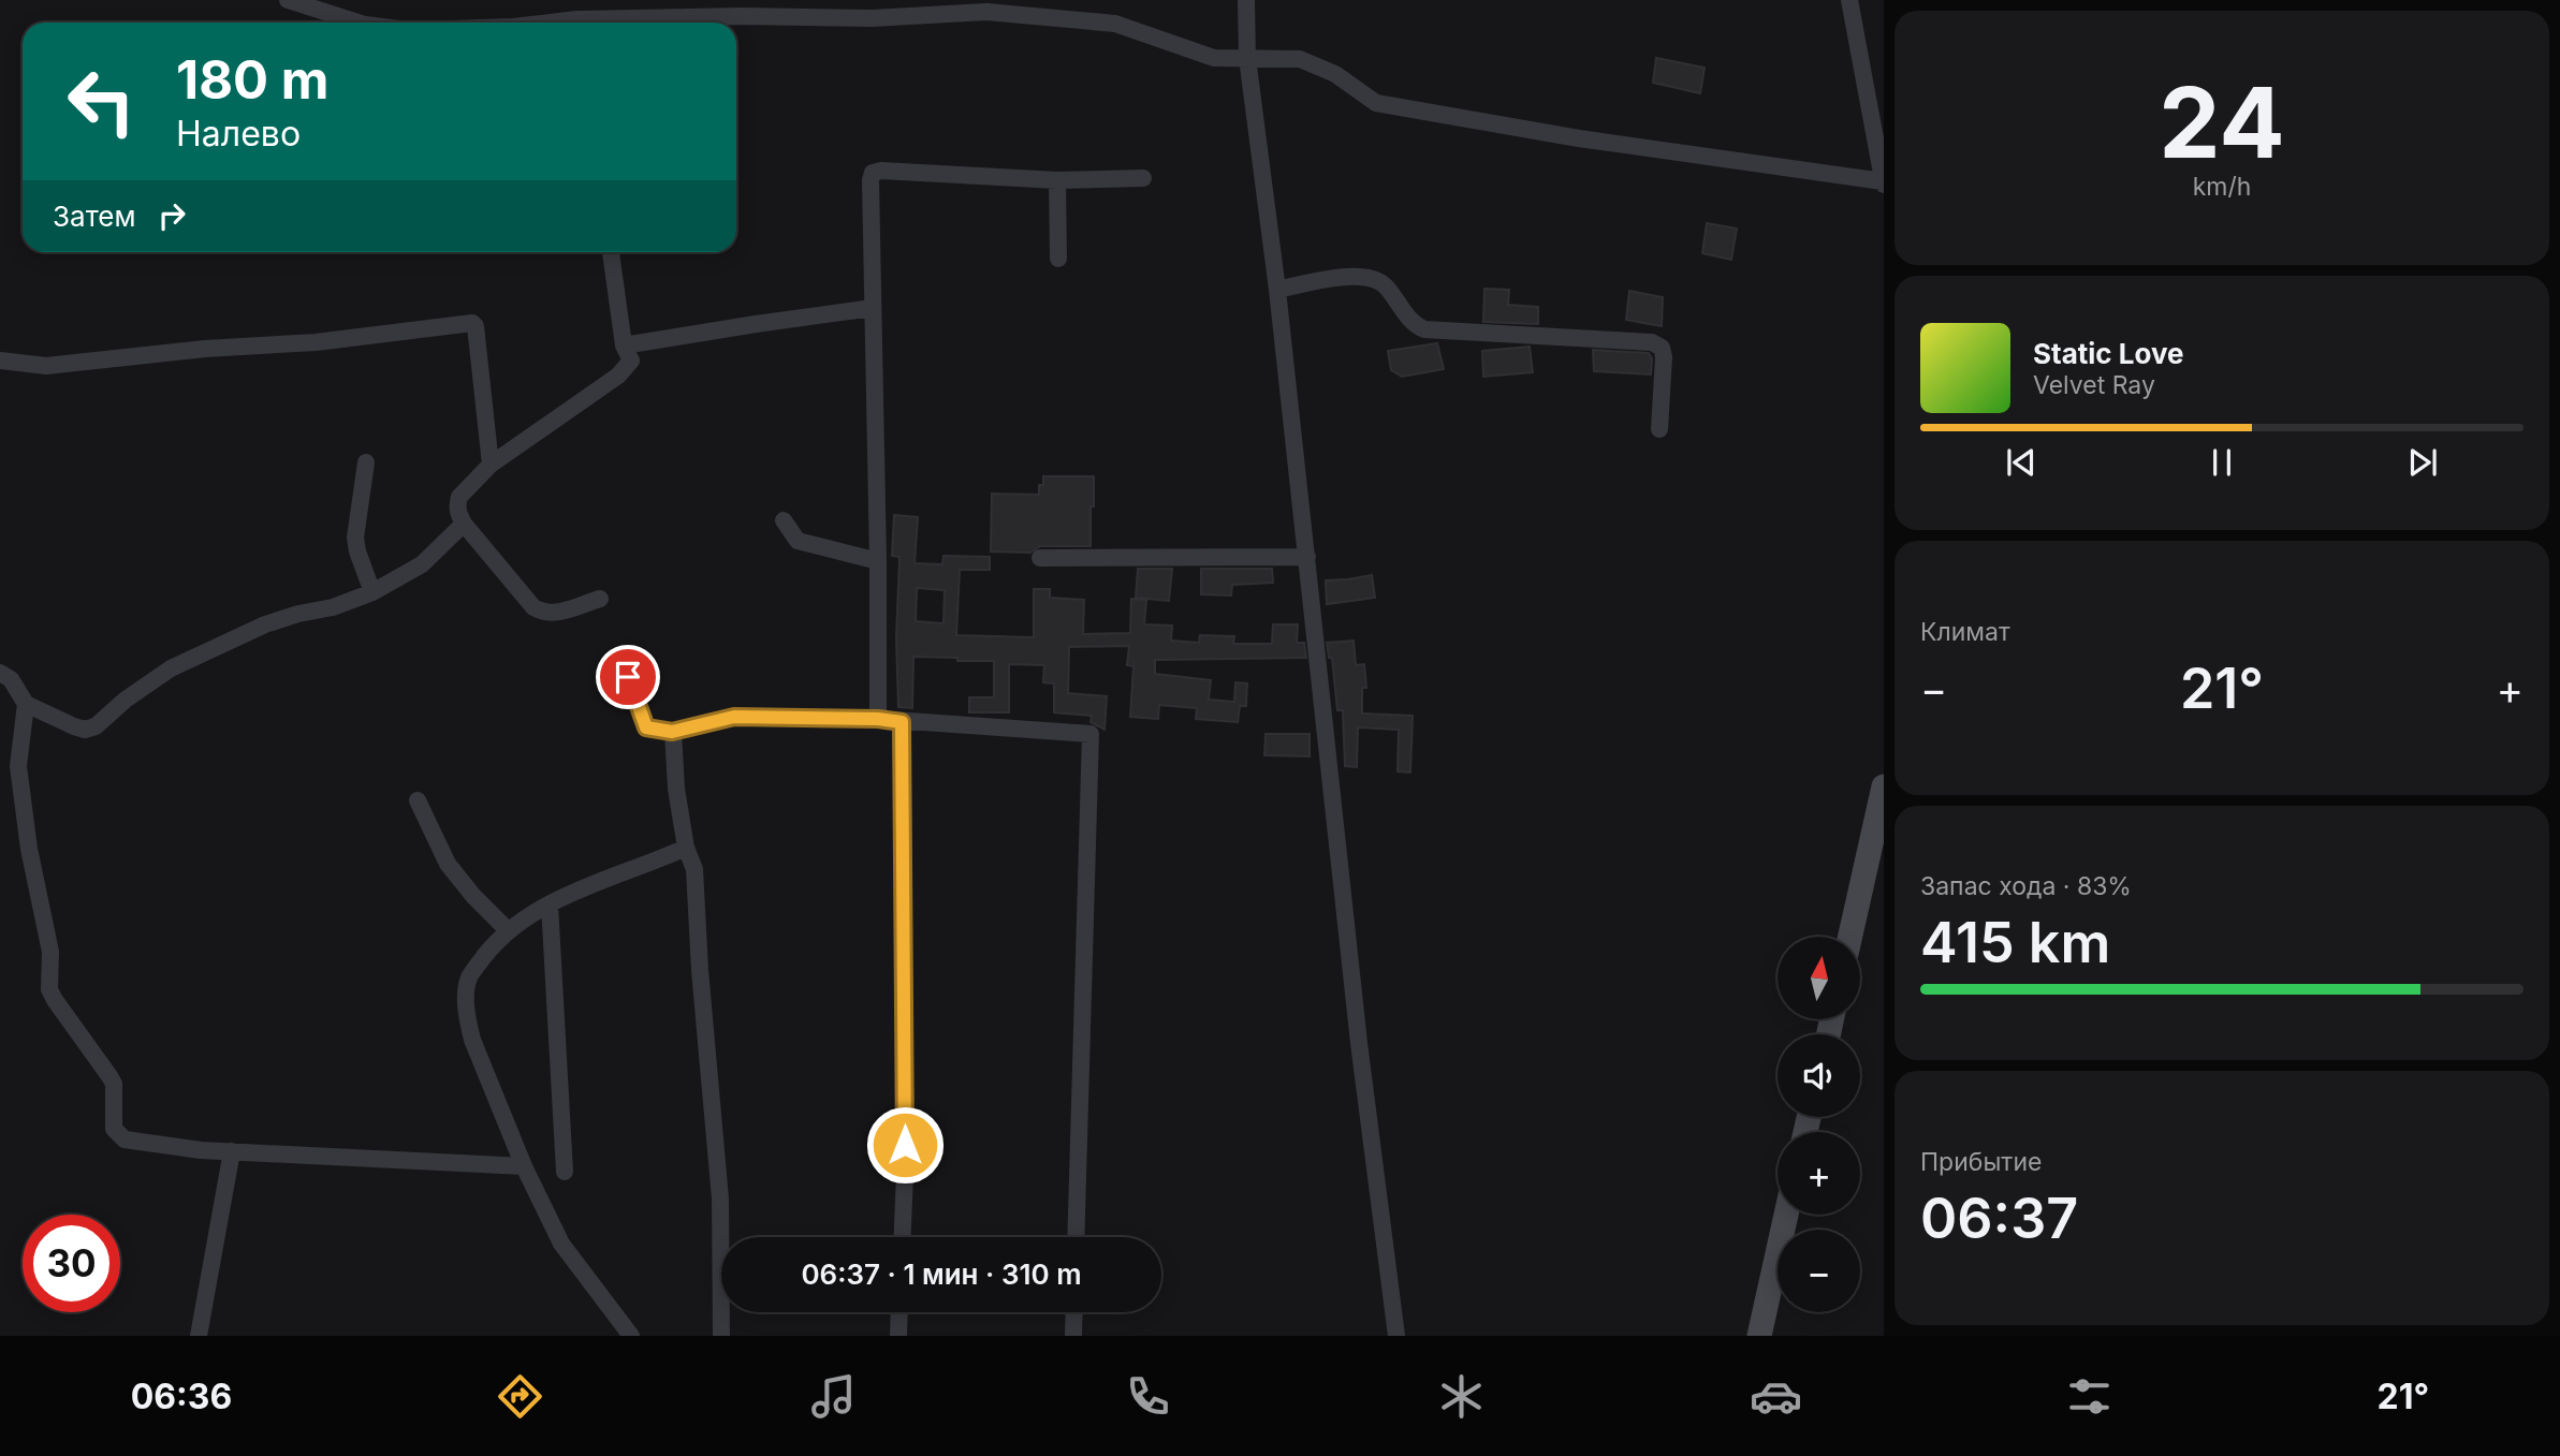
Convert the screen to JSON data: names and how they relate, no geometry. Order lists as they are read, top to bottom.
{
  "north": "top",
  "page": {
    "tile": [
      ["24", "km/h"],
      "Климат",
      ["Запас хода · 83%", "415 km"],
      ["Прибытие", "06:37"]
    ],
    "turn": ["180 m", "Налево"],
    "then": "Затем",
    "song": ["Static Love", "Velvet Ray"],
    "heat": ["−", "21°", "+"],
    "map_buttons": ["+", "−"],
    "limit": "30",
    "trip": "06:37 · 1 мин · 310 m",
    "tabs": ["06:36", "21°"]
  }
}
